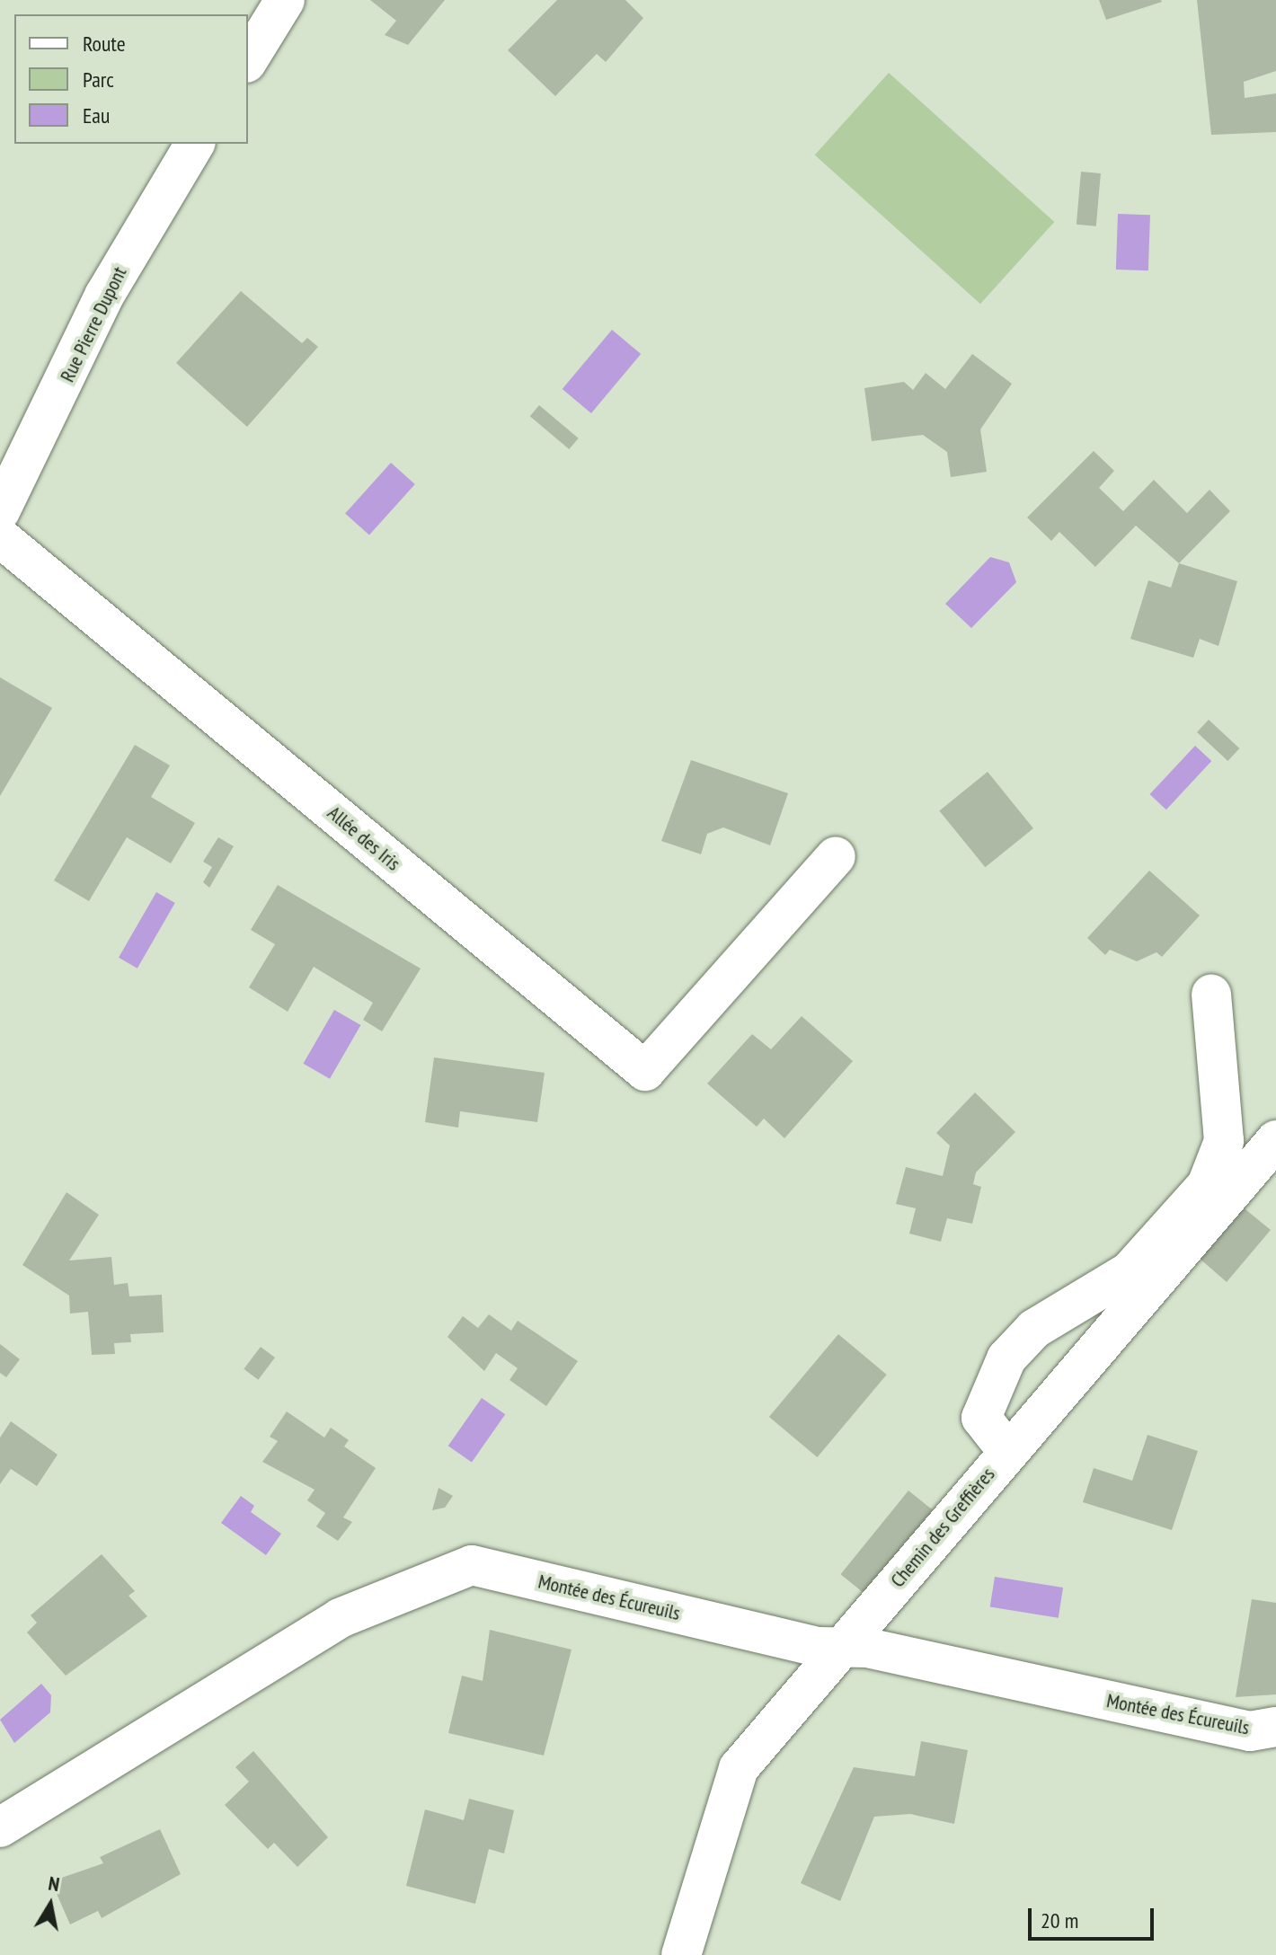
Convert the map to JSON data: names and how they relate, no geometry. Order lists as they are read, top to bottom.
{
  "streets": {
    "street": [
      "Rue Pierre Dupont",
      "Allée des Iris",
      "Chemin des Greffières",
      "Montée des Écureuils"
    ]
  },
  "crossings": [
    ["Chemin des Greffières", "Montée des Écureuils"]
  ],
  "legend": ["Route", "Parc", "Eau"],
  "scale_bar": "20 m",
  "north": "top"
}
